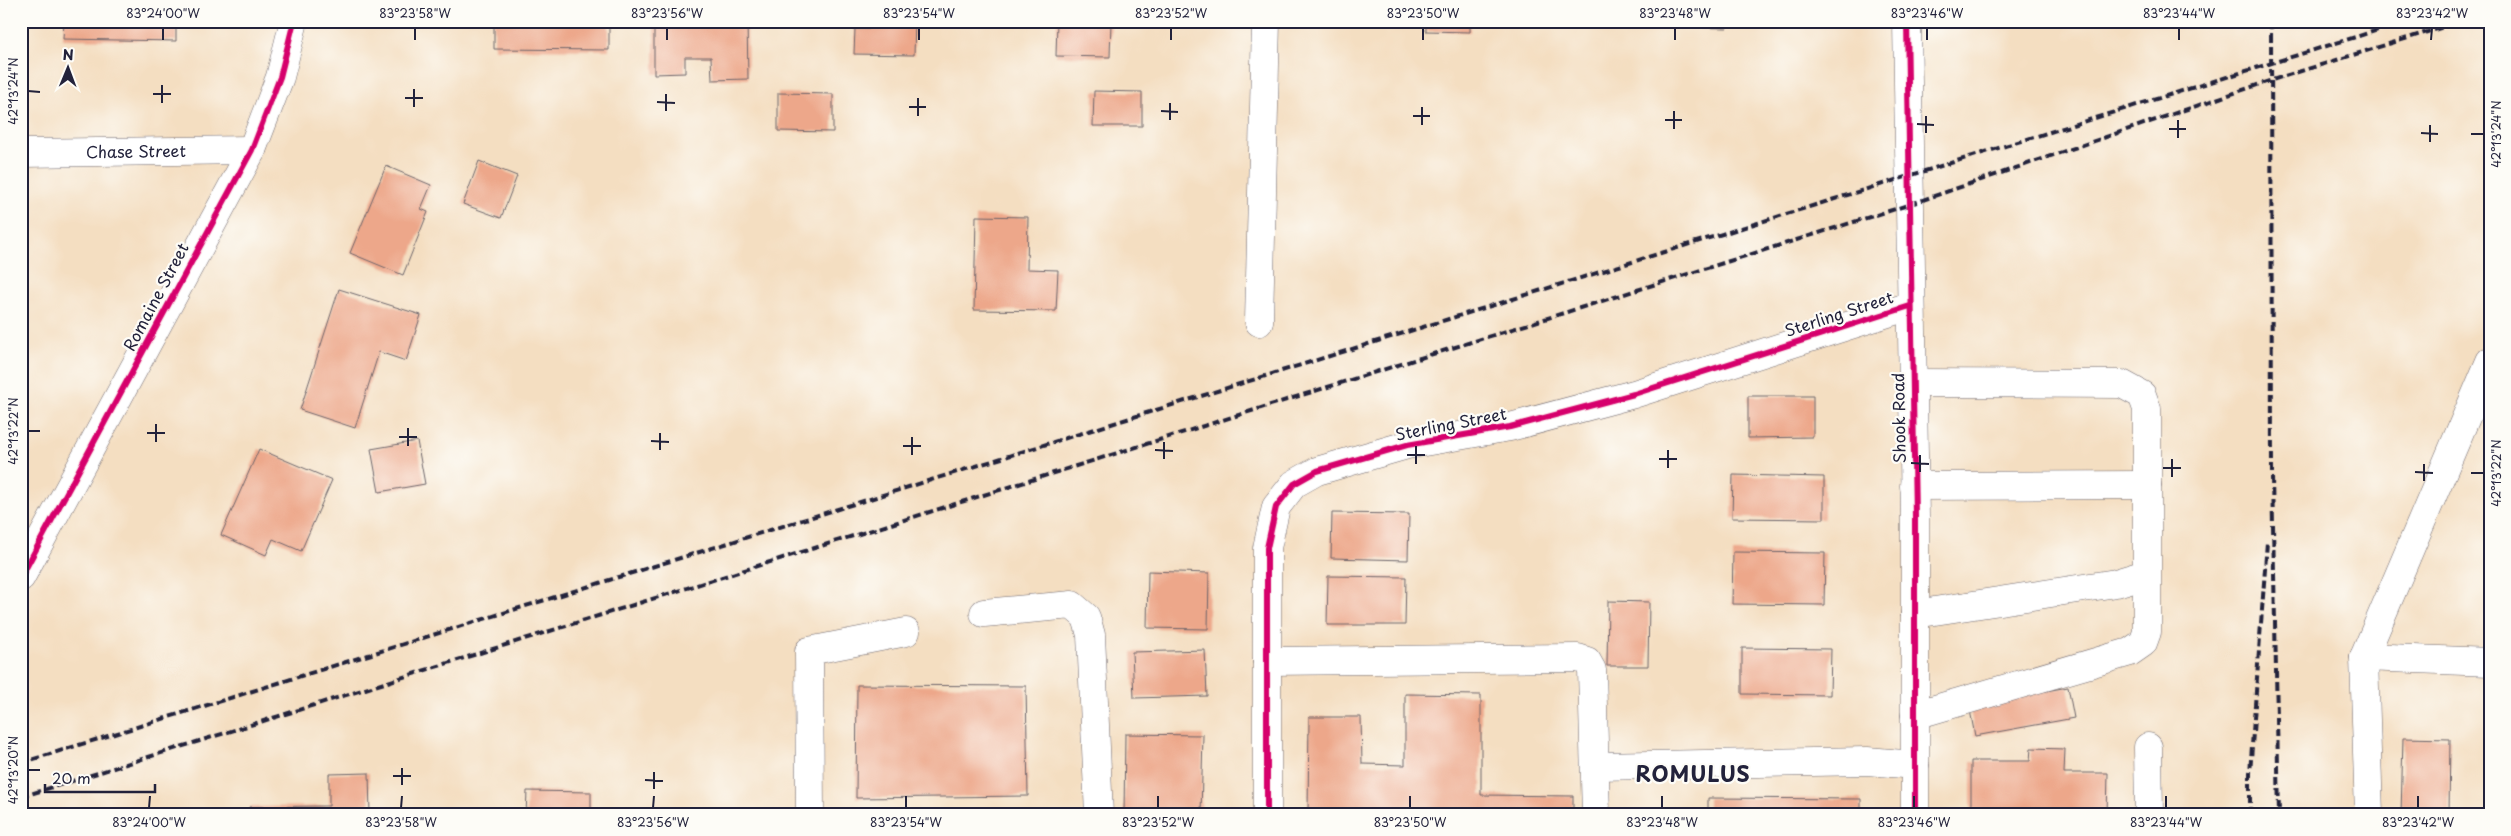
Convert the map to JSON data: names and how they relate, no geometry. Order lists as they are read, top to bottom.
{
  "streets": {
    "street": [
      "Chase Street",
      "Romaine Street",
      "Sterling Street",
      "Shook Road"
    ]
  },
  "crossings": [
    ["Chase Street", "Romaine Street"],
    ["Sterling Street", "Shook Road"]
  ],
  "districts": ["ROMULUS"],
  "scale_bar": "20 m",
  "north": "top",
  "coordinates": [
    "83°24'00\"W",
    "83°23'58\"W",
    "83°23'56\"W",
    "83°23'54\"W",
    "83°23'52\"W",
    "83°23'50\"W",
    "83°23'48\"W",
    "83°23'46\"W",
    "83°23'44\"W",
    "83°23'42\"W",
    "42°13'24\"N",
    "42°13'22\"N",
    "42°13'20\"N"
  ]
}
